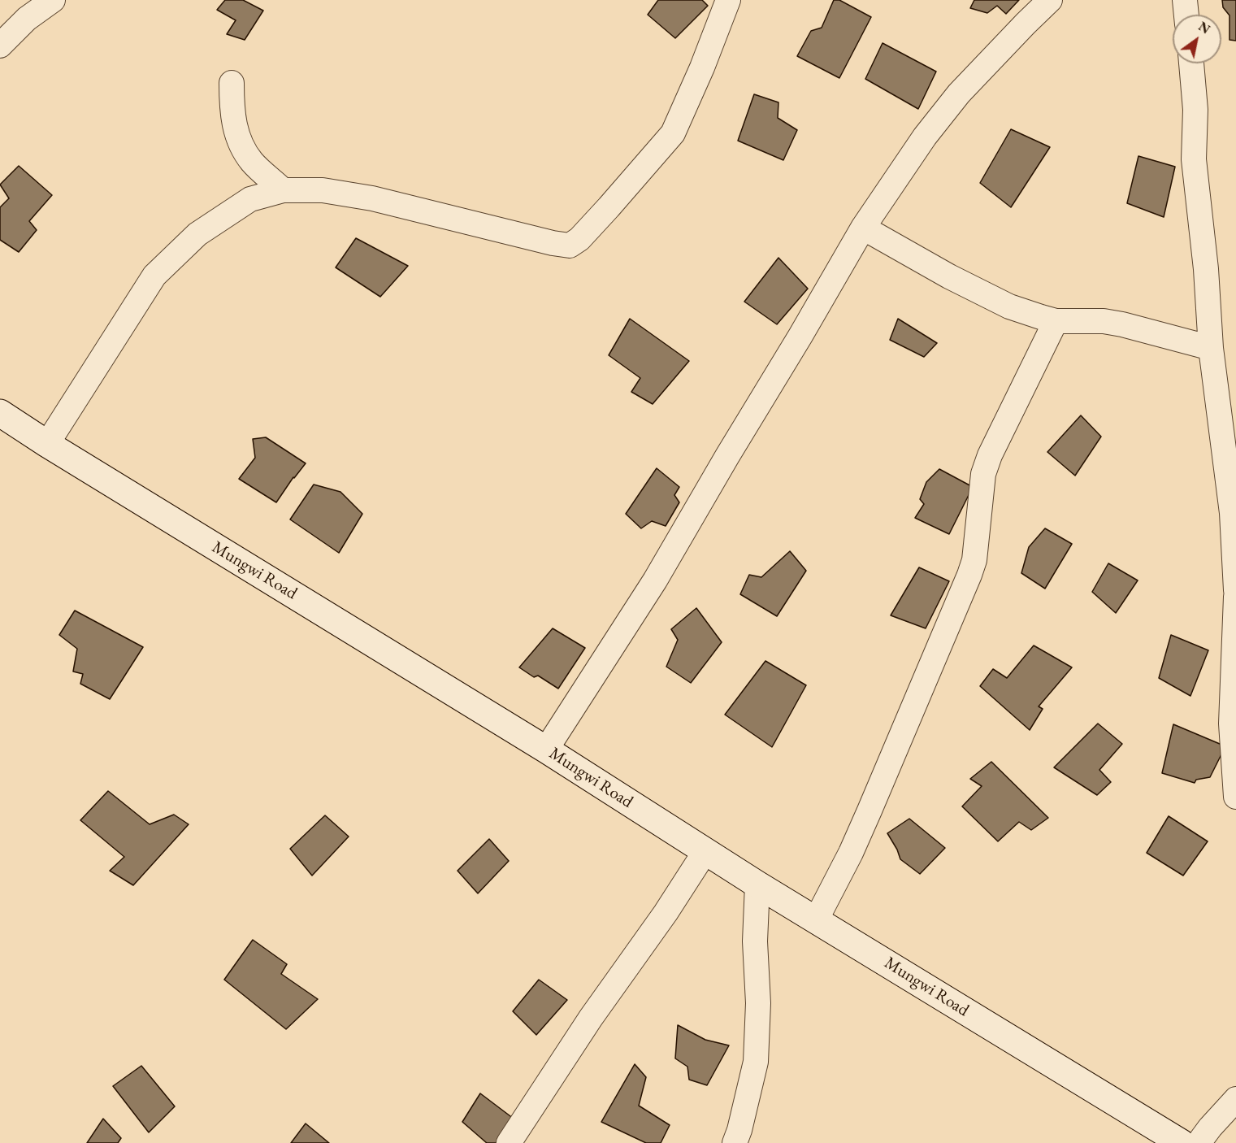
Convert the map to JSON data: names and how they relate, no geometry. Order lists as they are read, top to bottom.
{
  "streets": {
    "main road": ["Mungwi Road"]
  },
  "north": "top right"
}
